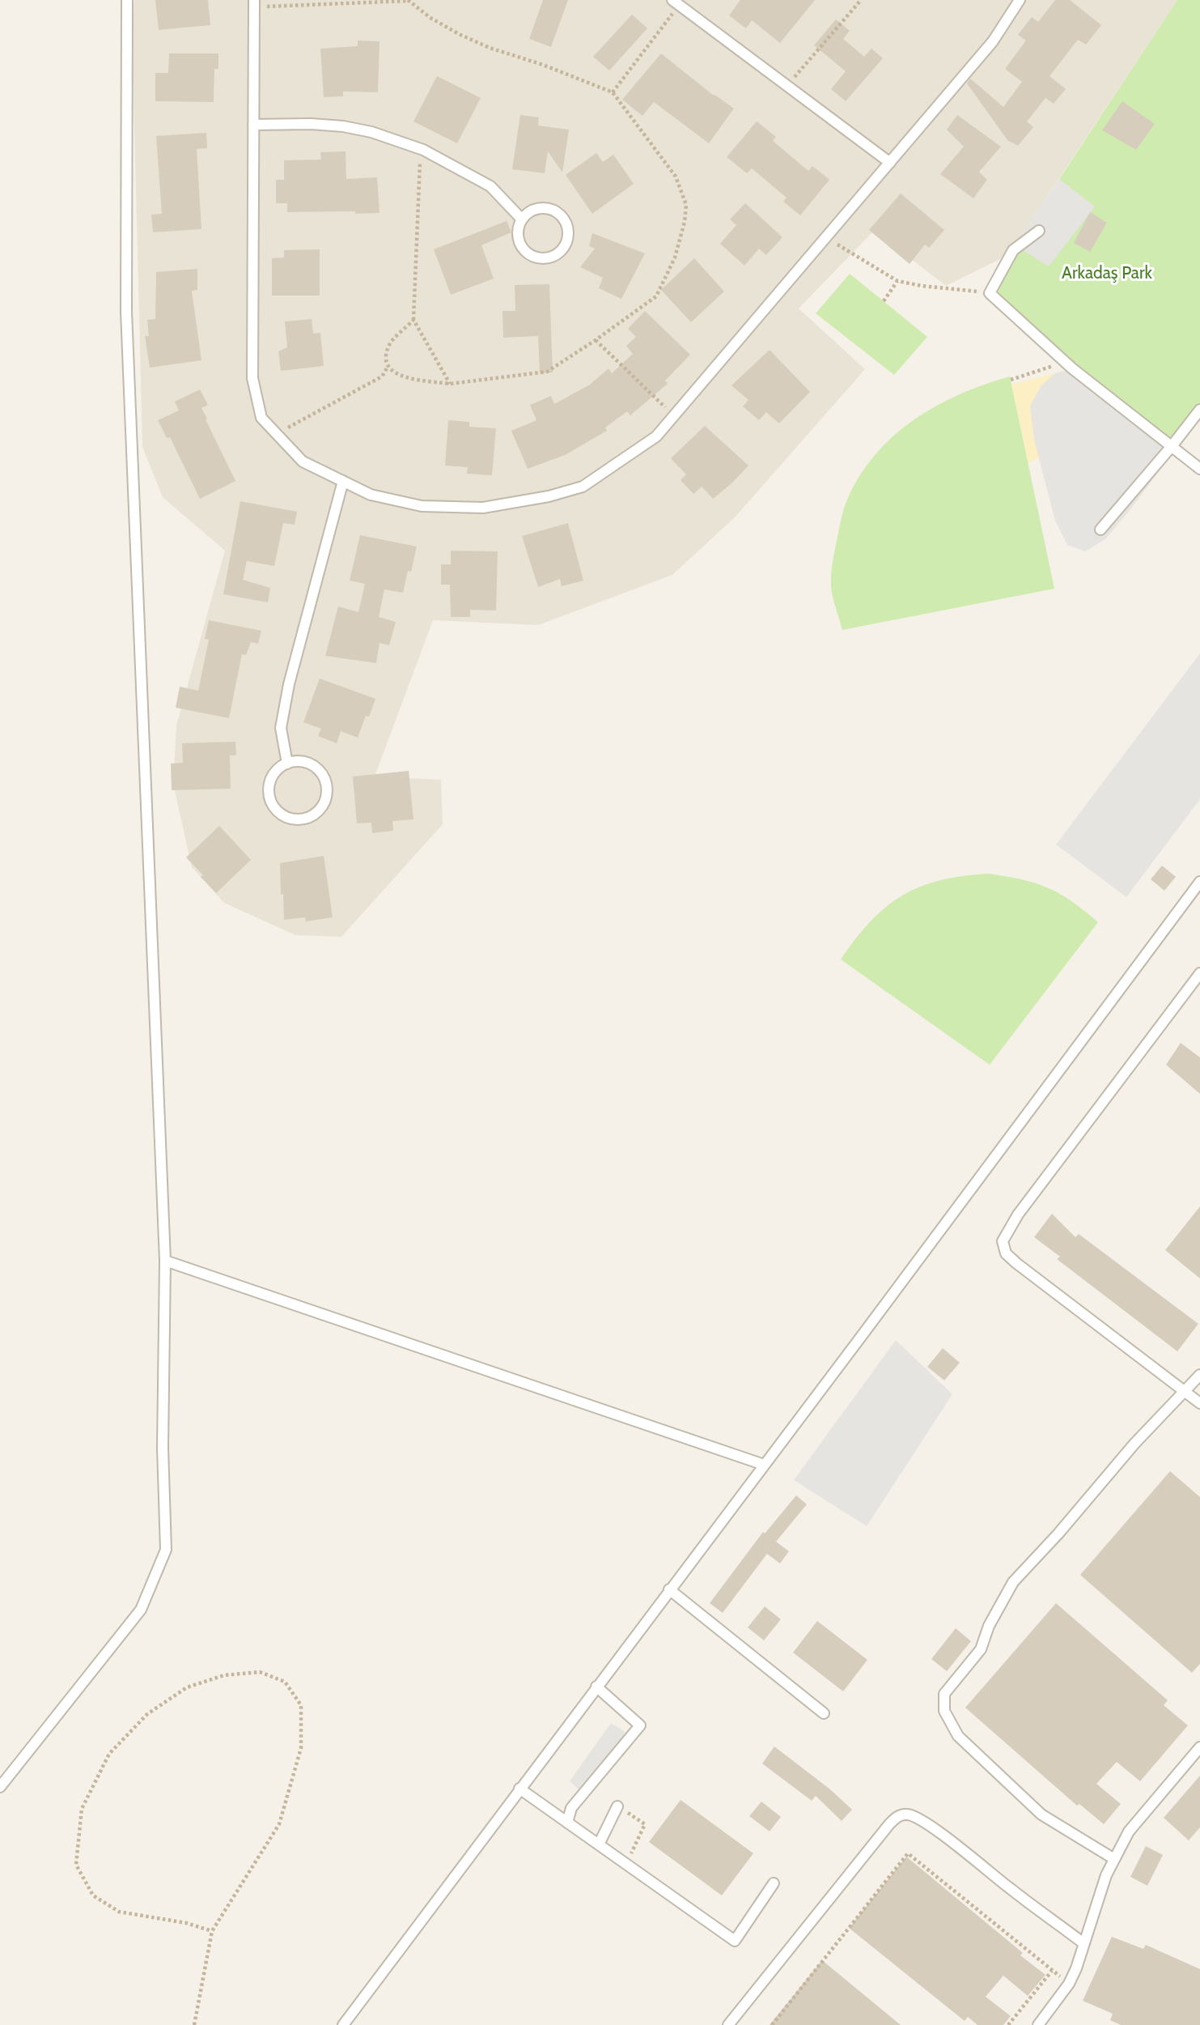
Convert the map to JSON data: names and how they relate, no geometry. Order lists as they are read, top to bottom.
{
  "parks": ["Arkadaş Park"]
}
